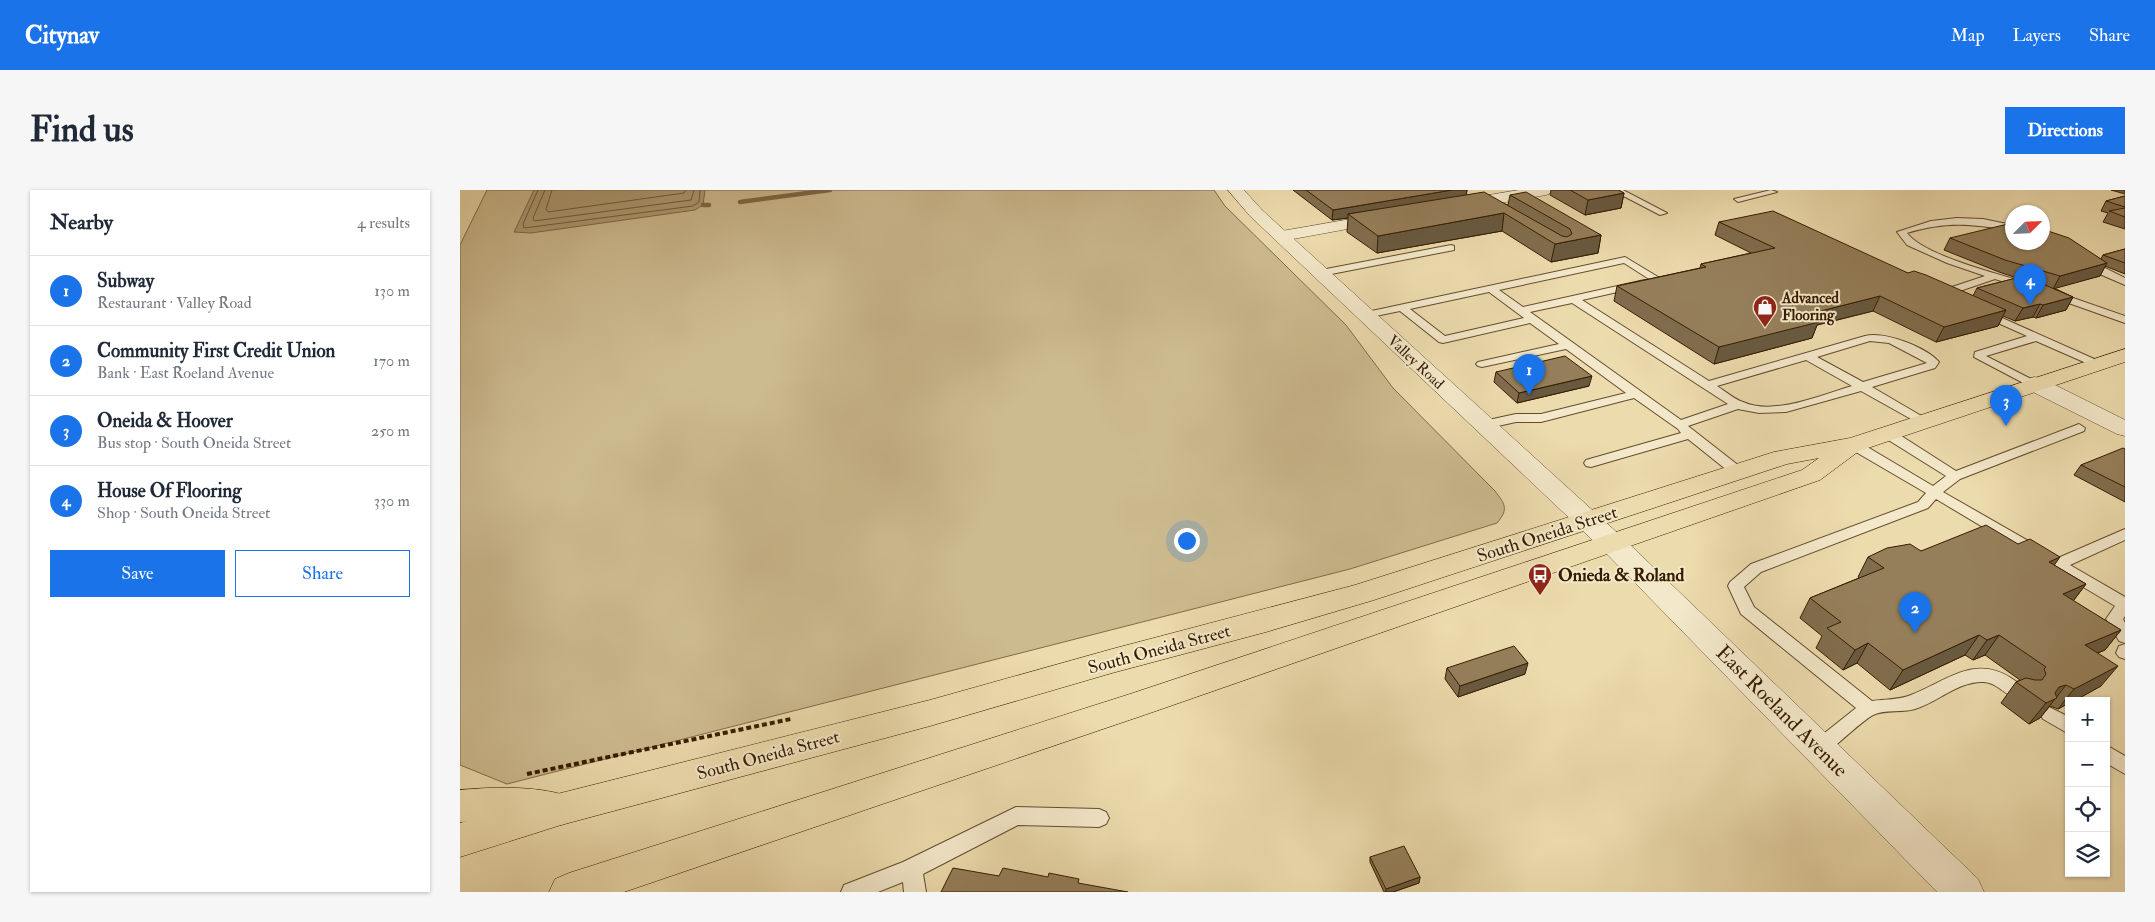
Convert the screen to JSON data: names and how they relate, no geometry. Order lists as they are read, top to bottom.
{
  "streets": {
    "main road": ["South Oneida Street"],
    "street": ["Valley Road", "East Roeland Avenue"]
  },
  "crossings": [
    ["Valley Road", "South Oneida Street"],
    ["Valley Road", "East Roeland Avenue"],
    ["South Oneida Street", "East Roeland Avenue"]
  ],
  "places": {
    "shop": ["Advanced Flooring"],
    "bus stop": ["Onieda & Roland"]
  },
  "north": "top right",
  "page": {
    "header": "Citynav",
    "nav": ["Map", "Layers", "Share"],
    "buttons": [
      "Directions",
      ["Save", "Share"]
    ],
    "title": "Find us",
    "heading": ["Nearby", "4 results"],
    "list": [
      {
        "mark": "1",
        "name": "Subway",
        "note": "Restaurant · Valley Road",
        "value": "130 m"
      },
      {
        "mark": "2",
        "name": "Community First Credit Union",
        "note": "Bank · East Roeland Avenue",
        "value": "170 m"
      },
      {
        "mark": "3",
        "name": "Oneida & Hoover",
        "note": "Bus stop · South Oneida Street",
        "value": "250 m"
      },
      {
        "mark": "4",
        "name": "House Of Flooring",
        "note": "Shop · South Oneida Street",
        "value": "330 m"
      }
    ],
    "pins": [
      "4",
      "1",
      "3",
      "2"
    ],
    "map_buttons": ["+", "−"]
  }
}
